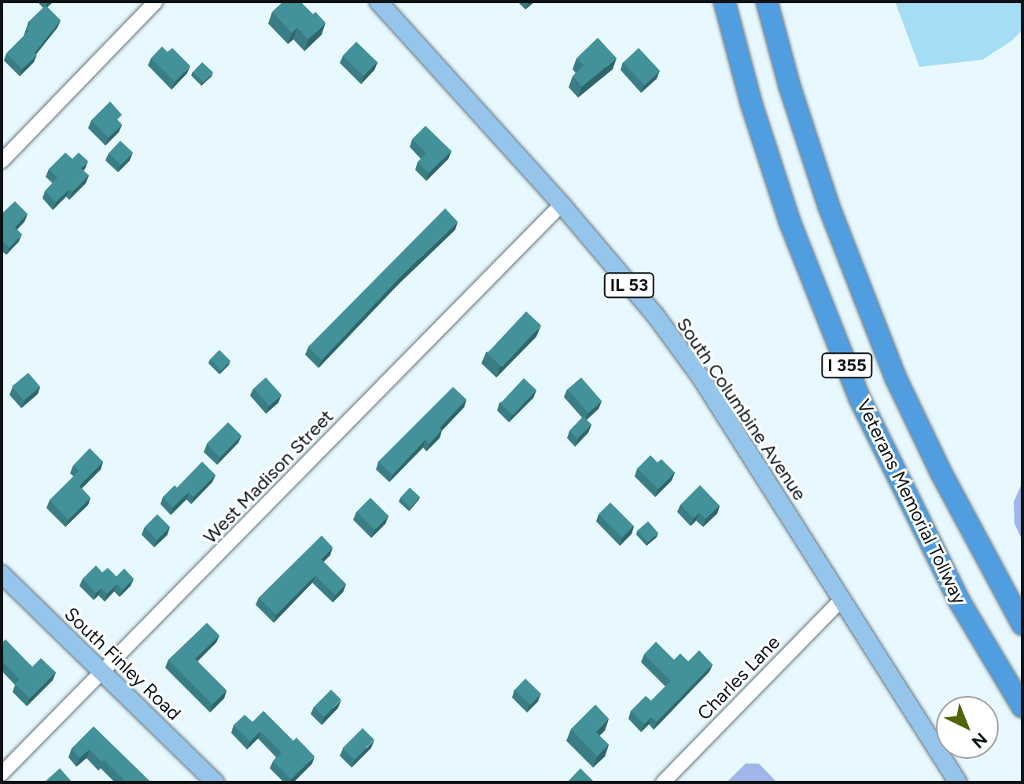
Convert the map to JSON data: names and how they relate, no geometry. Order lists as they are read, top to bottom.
{
  "streets": {
    "highway": ["I 355", "Veterans Memorial Tollway"],
    "main road": ["IL 53", "South Columbine Avenue", "South Finley Road"],
    "street": ["West Madison Street", "Charles Lane"]
  },
  "crossings": [
    ["South Columbine Avenue", "West Madison Street"],
    ["South Columbine Avenue", "Charles Lane"],
    ["West Madison Street", "South Finley Road"]
  ],
  "north": "bottom right"
}
